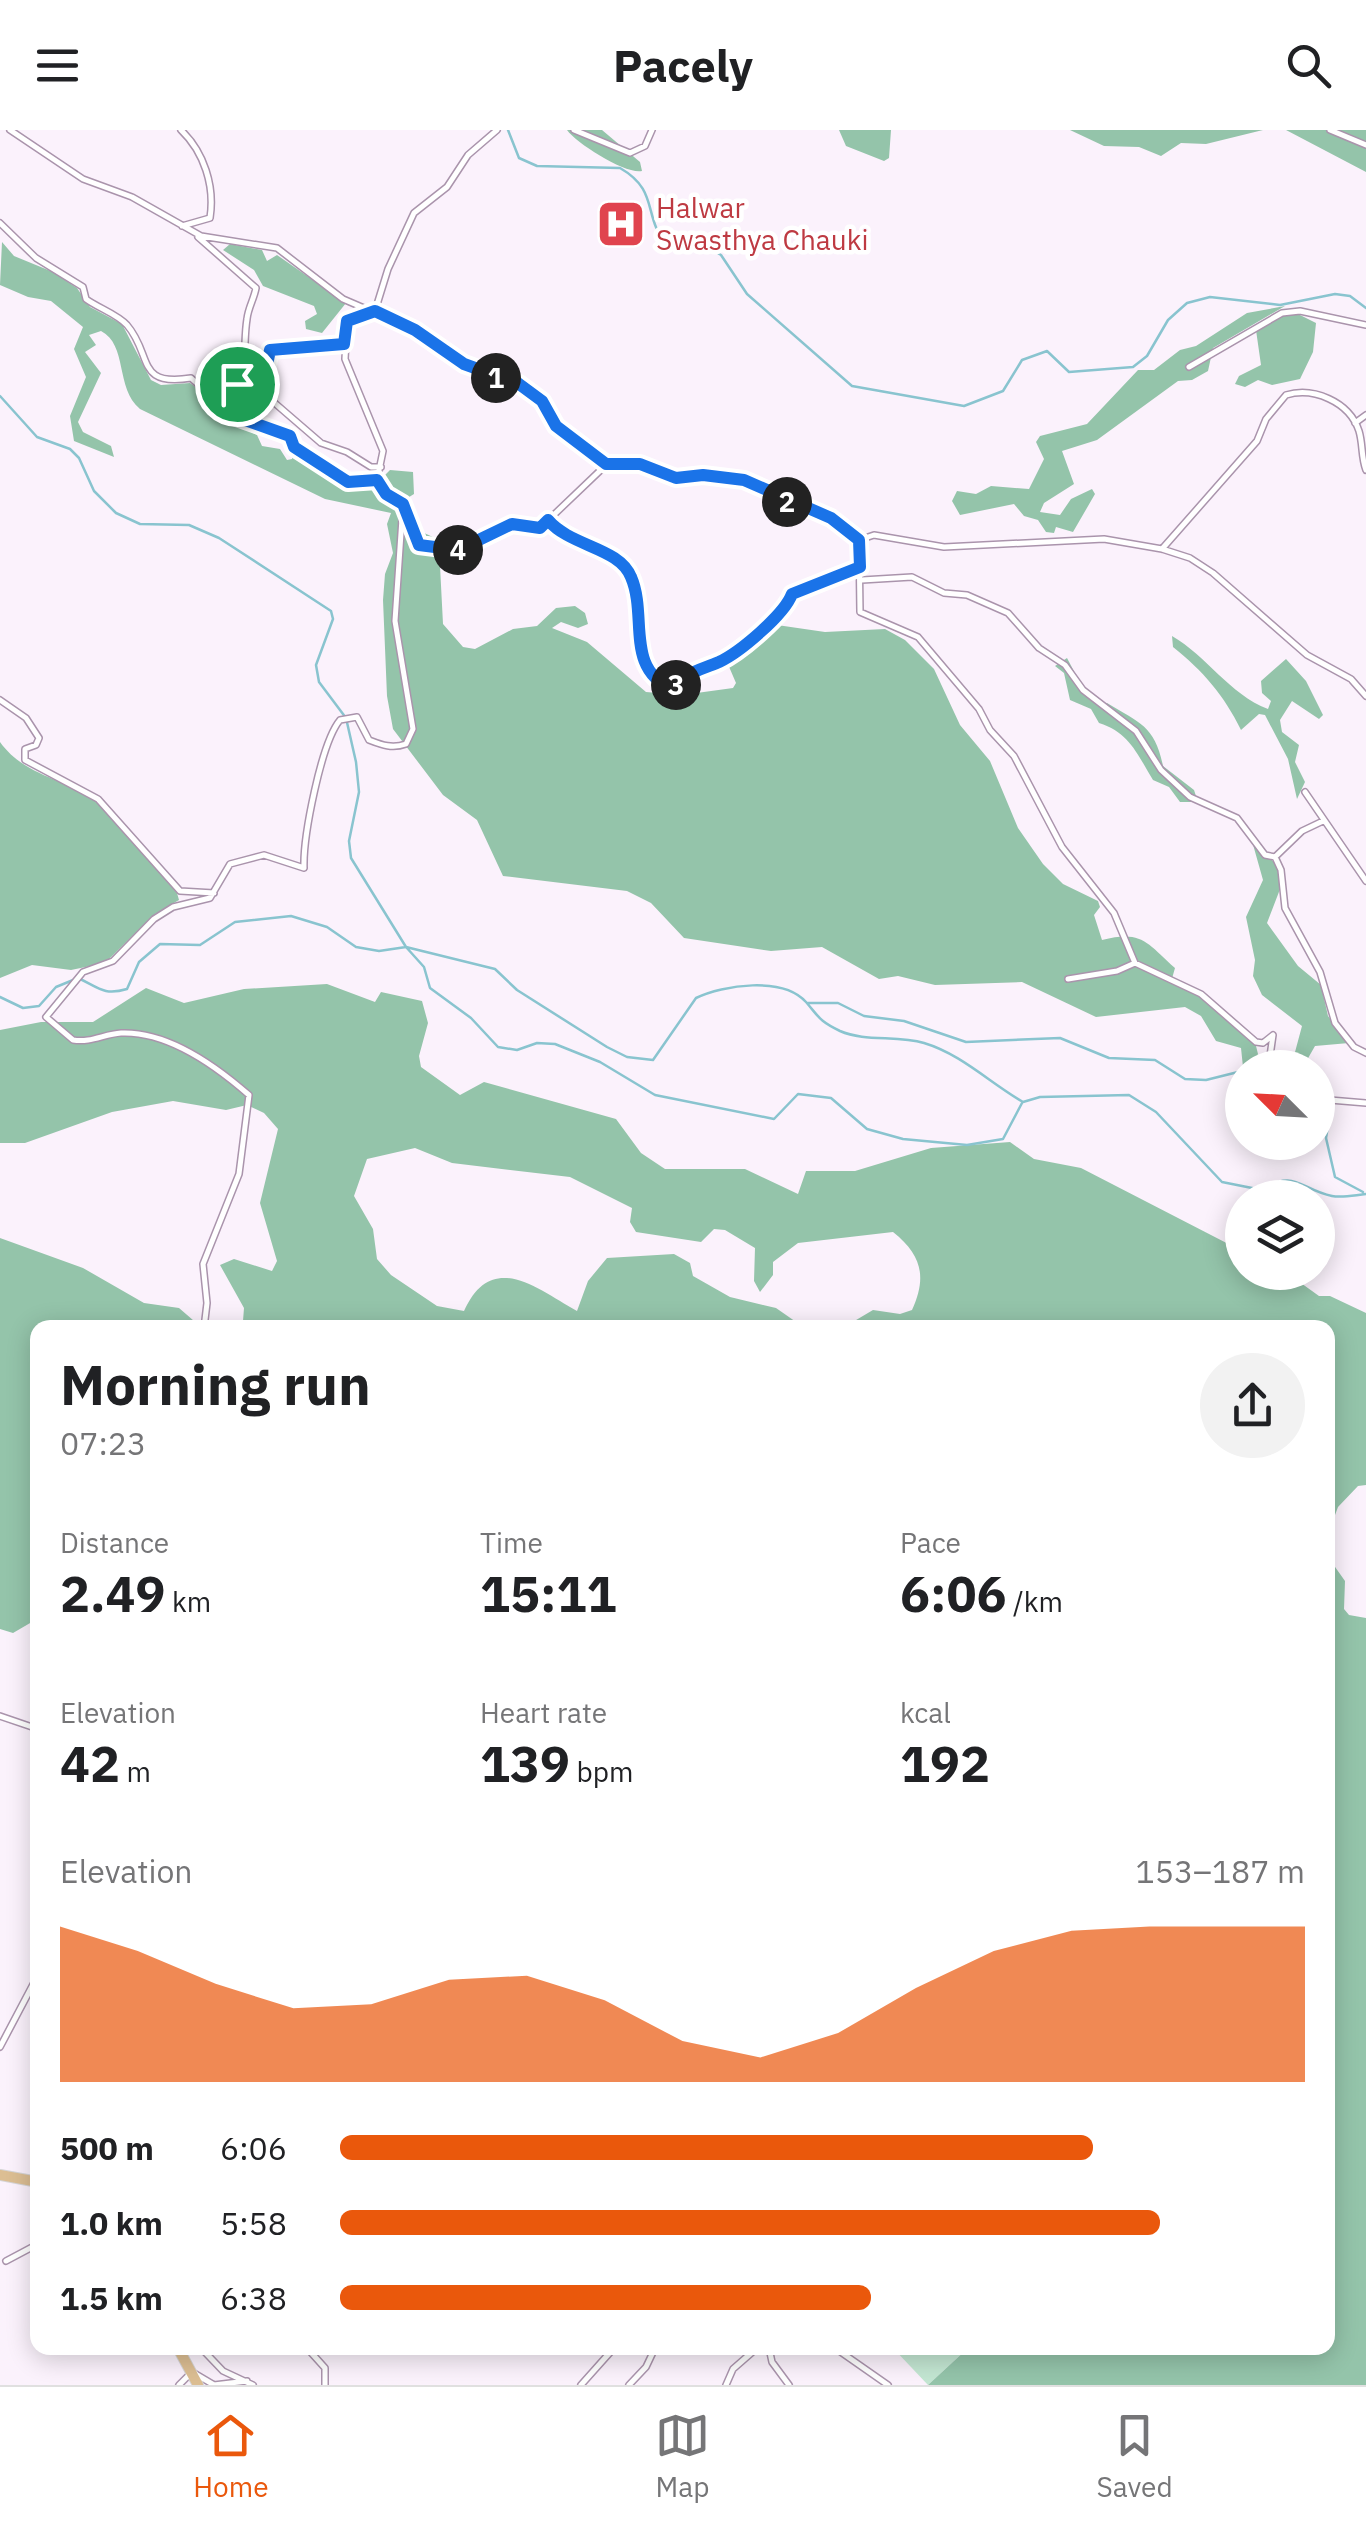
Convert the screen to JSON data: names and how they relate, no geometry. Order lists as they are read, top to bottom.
{
  "places": {
    "hospital": ["Halwar Swasthya Chauki"]
  },
  "north": "top left",
  "page": {
    "header": "Pacely",
    "pins": [
      "1",
      "2",
      "4",
      "3"
    ],
    "heading": ["Morning run", "07:23"],
    "stats": [
      ["Distance", "2.49 km"],
      ["Time", "15:11"],
      ["Pace", "6:06 /km"],
      ["Elevation", "42 m"],
      ["Heart rate", "139 bpm"],
      ["kcal", "192"]
    ],
    "chart": ["Elevation", "153–187 m"],
    "list": [
      {
        "name": "500 m",
        "note": "6:06"
      },
      {
        "name": "1.0 km",
        "note": "5:58"
      },
      {
        "name": "1.5 km",
        "note": "6:38"
      }
    ],
    "tabs": ["Home", "Map", "Saved"]
  }
}
